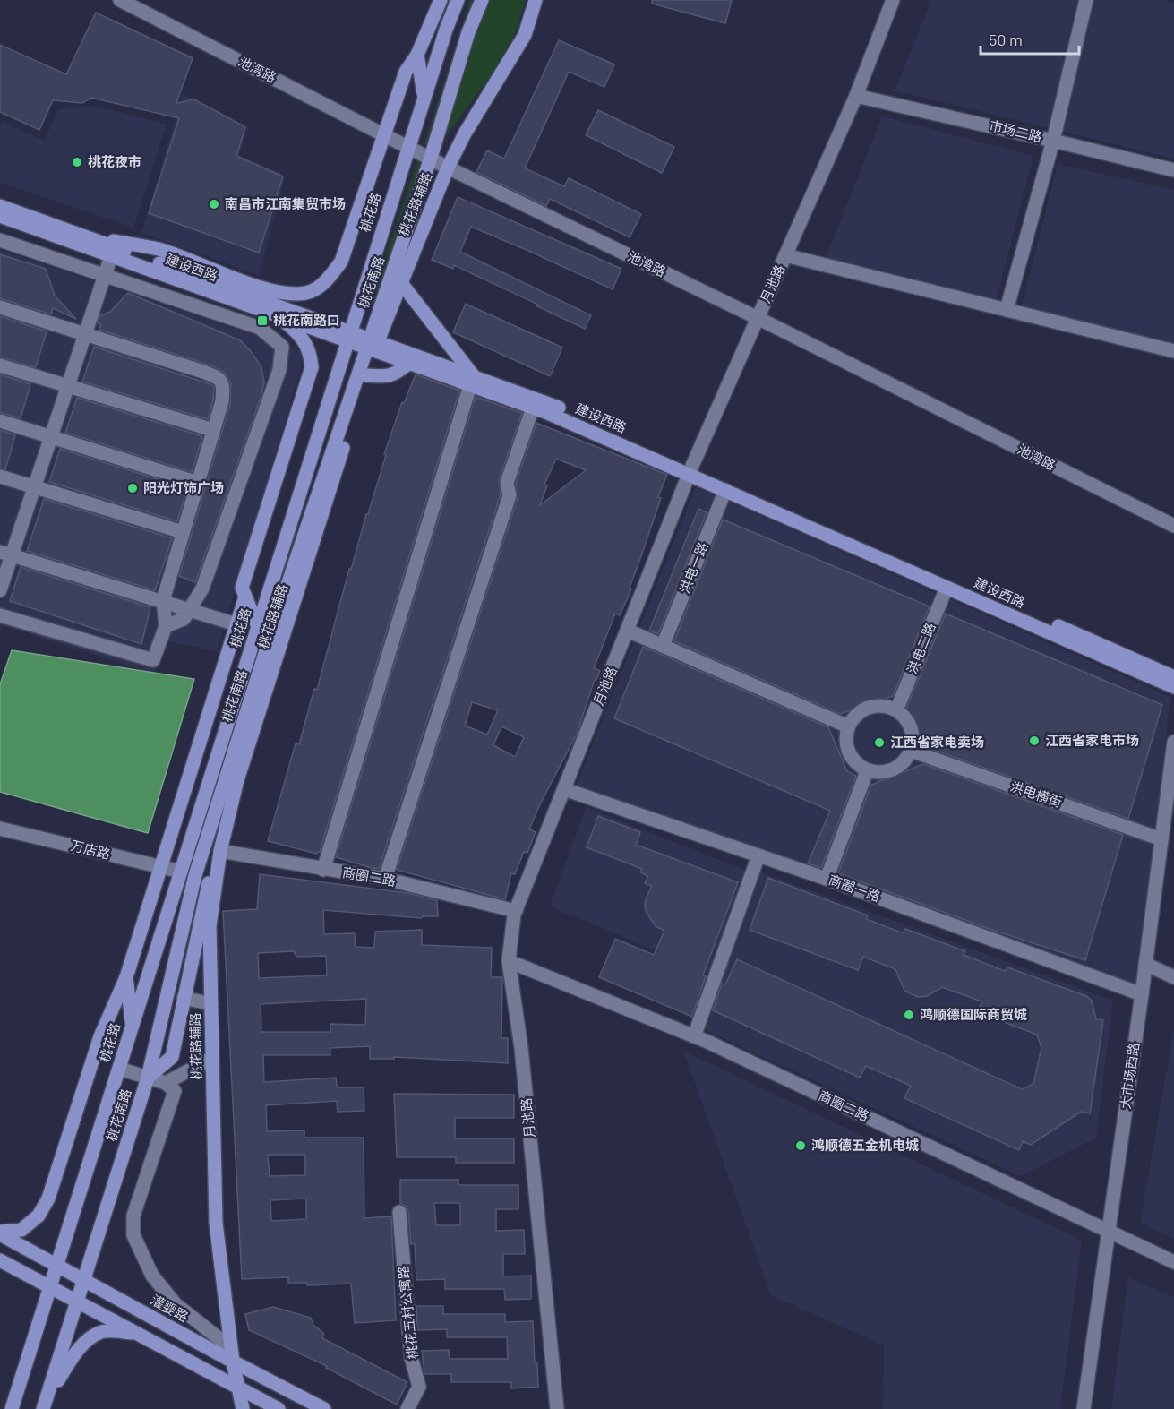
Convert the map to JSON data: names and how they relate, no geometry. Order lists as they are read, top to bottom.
{
  "streets": {
    "main road": [
      "桃花路辅路",
      "桃花路",
      "建设西路",
      "桃花南路",
      "灌婴路"
    ],
    "street": [
      "池湾路",
      "市场二路",
      "月池路",
      "洪电一路",
      "洪电二路",
      "洪电横街",
      "万店路",
      "商圈二路",
      "商圈一路",
      "大市场西路",
      "桃花五村公寓路"
    ]
  },
  "crossings": [
    ["池湾路", "桃花路辅路"],
    ["池湾路", "桃花路"],
    ["池湾路", "桃花南路"],
    ["池湾路", "月池路"],
    ["市场二路", "月池路"],
    ["桃花路辅路", "建设西路"],
    ["桃花路辅路", "桃花南路"],
    ["桃花路辅路", "商圈二路"],
    ["桃花路辅路", "灌婴路"],
    ["桃花路", "建设西路"],
    ["桃花路", "万店路"],
    ["桃花路", "灌婴路"],
    ["建设西路", "桃花南路"],
    ["建设西路", "月池路"],
    ["建设西路", "洪电一路"],
    ["建设西路", "洪电二路"],
    ["桃花南路", "灌婴路"],
    ["月池路", "商圈二路"],
    ["月池路", "商圈一路"],
    ["洪电二路", "洪电横街"],
    ["洪电横街", "大市场西路"],
    ["商圈二路", "大市场西路"],
    ["商圈一路", "大市场西路"]
  ],
  "places": {
    "other": [
      "桃花夜市",
      "南昌市江南集贸市场",
      "阳光灯饰广场",
      "江西省家电市场",
      "江西省家电卖场",
      "鸿顺德国际商贸城",
      "鸿顺德五金机电城"
    ],
    "transit": ["桃花南路口"]
  },
  "scale_bar": "50 m"
}
